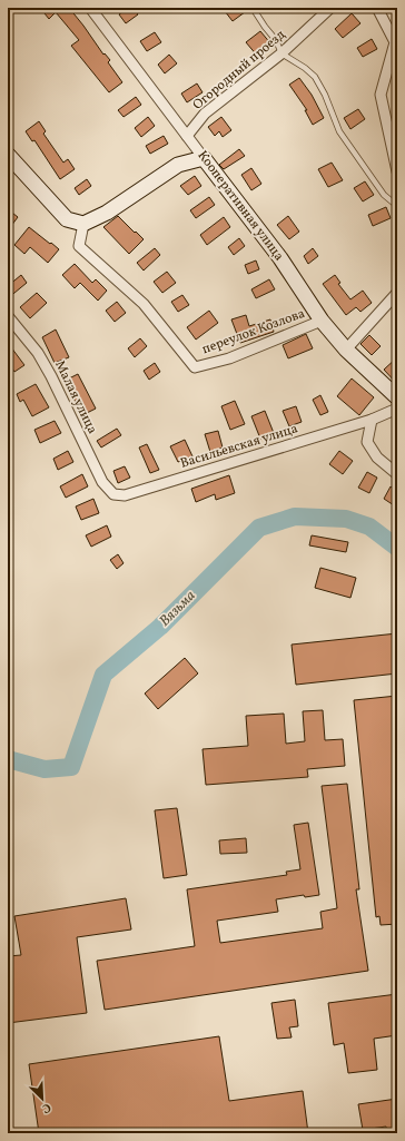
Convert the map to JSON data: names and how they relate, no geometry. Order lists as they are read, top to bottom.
{
  "streets": {
    "street": [
      "Огородный проезд",
      "Кооперативная улица",
      "переулок Козлова",
      "Малая улица",
      "Васильевская улица"
    ]
  },
  "crossings": [
    ["Огородный проезд", "Кооперативная улица"],
    ["Кооперативная улица", "переулок Козлова"],
    ["Малая улица", "Васильевская улица"]
  ],
  "water": ["Вязьма"],
  "north": "bottom right"
}
